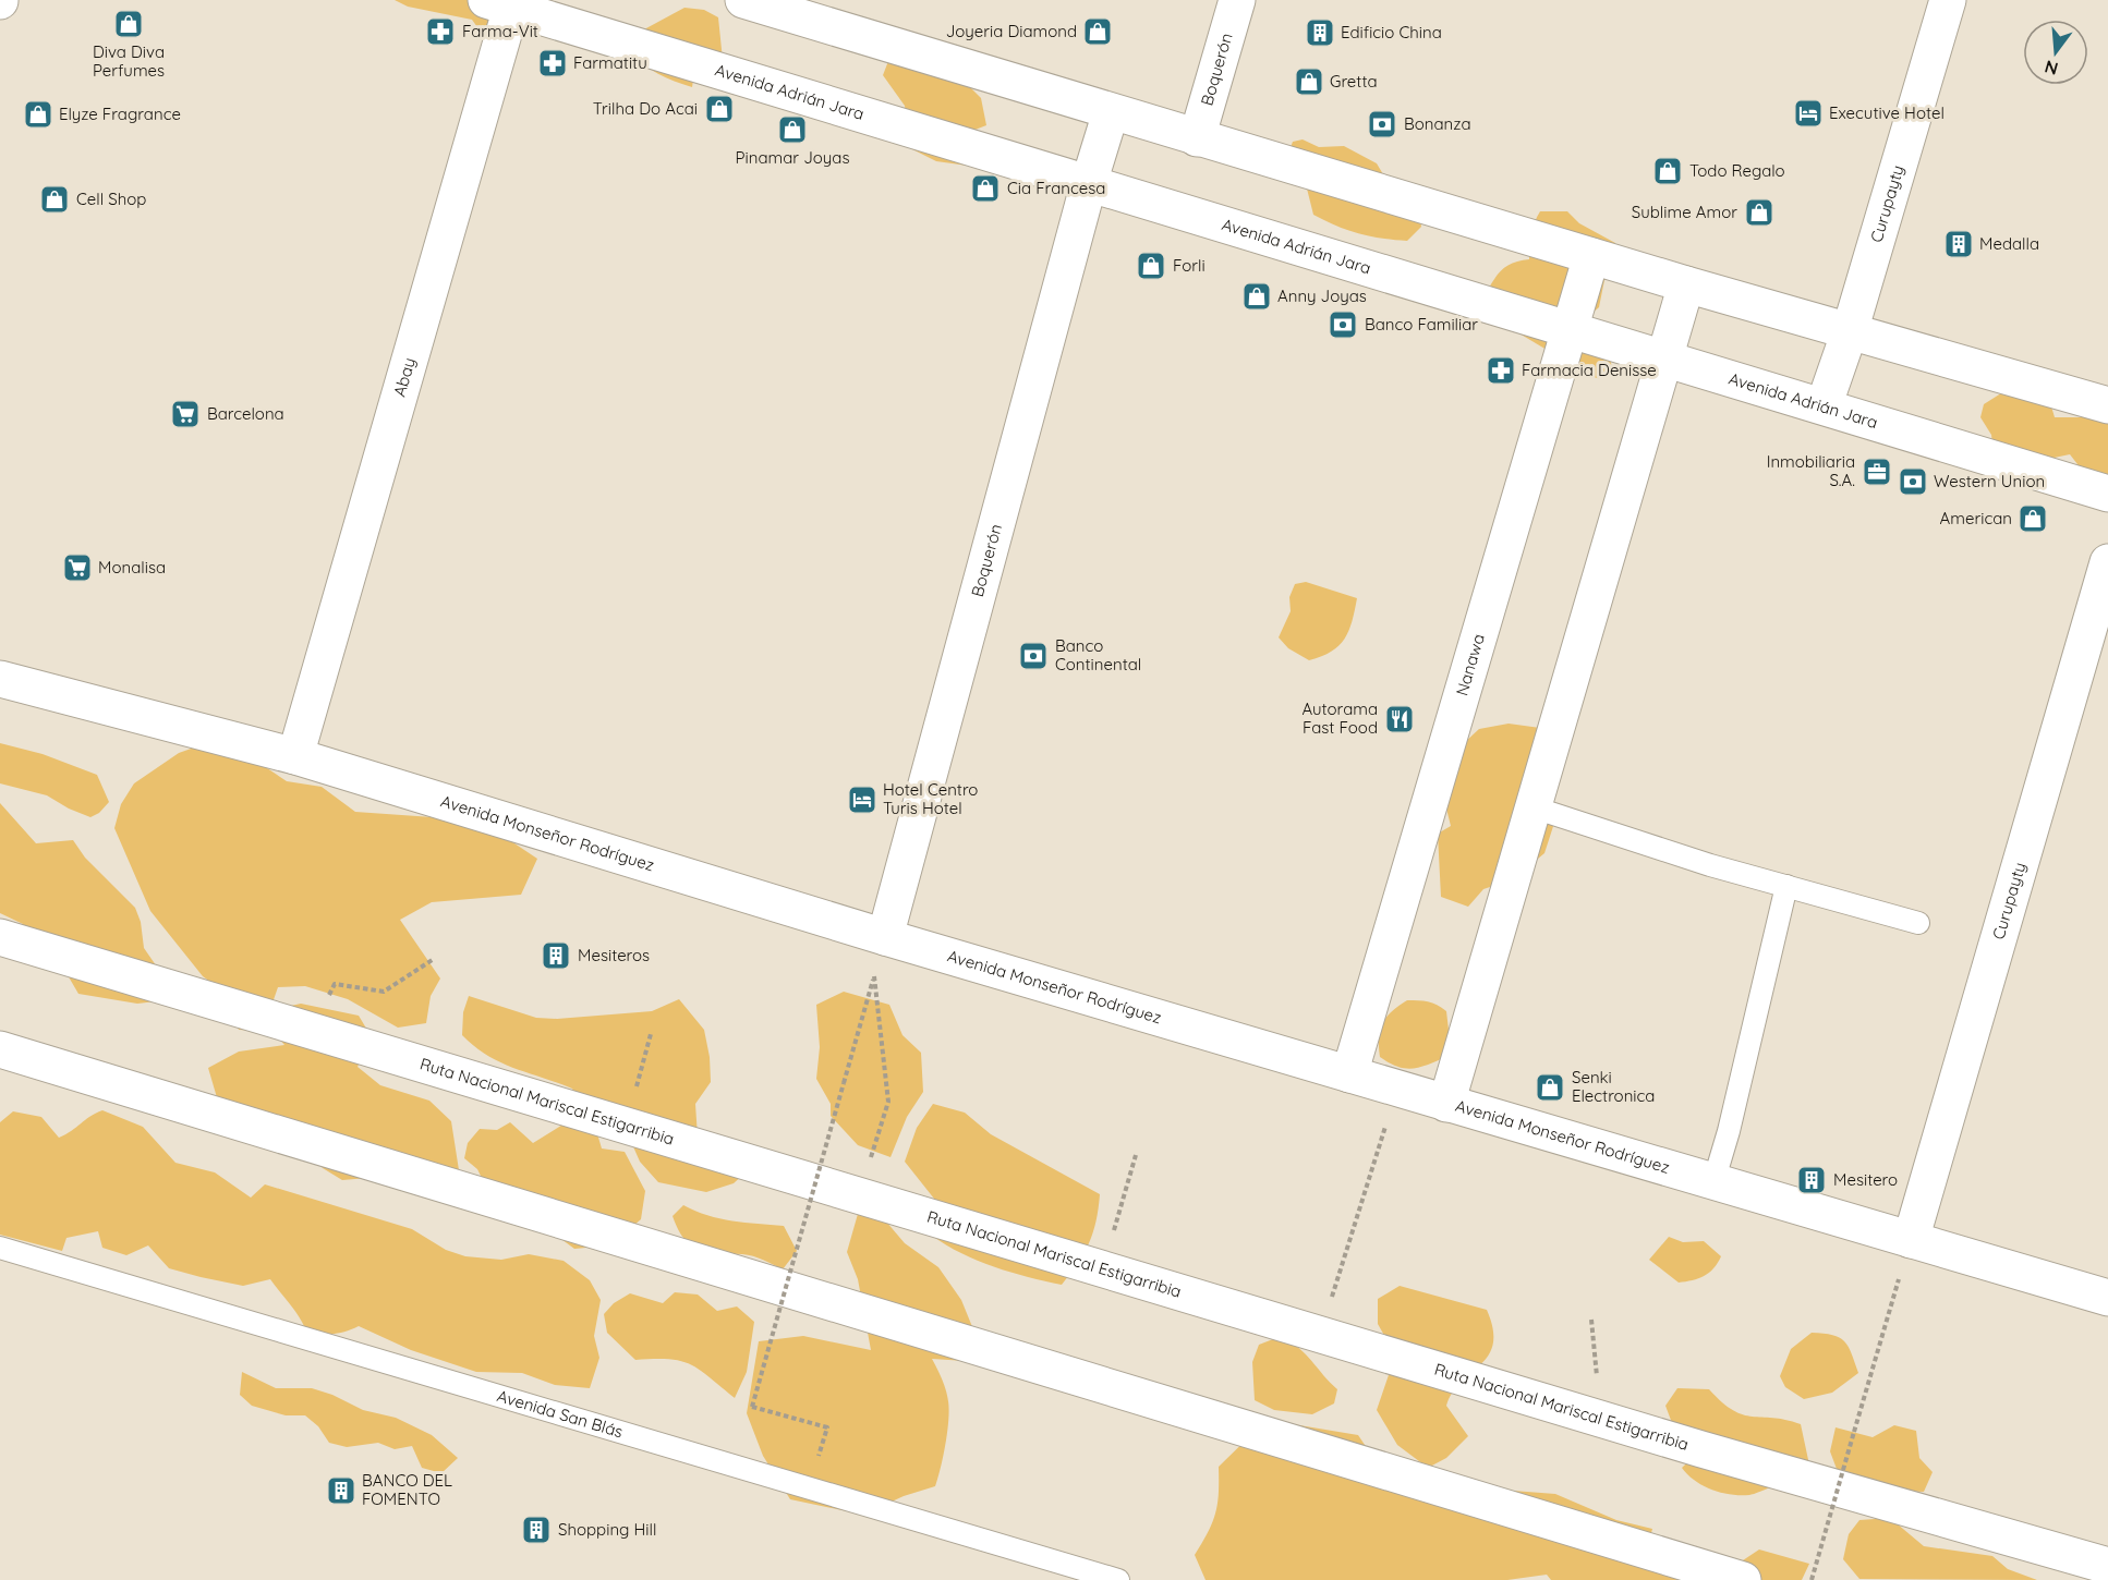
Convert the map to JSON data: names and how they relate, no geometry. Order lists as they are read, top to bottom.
{
  "streets": {
    "main road": [
      "Boquerón",
      "Avenida Adrián Jara",
      "Curupayty",
      "Abay",
      "Nanawa",
      "Avenida Monseñor Rodríguez",
      "Ruta Nacional Mariscal Estigarribia"
    ],
    "lane": ["Avenida San Blás"]
  },
  "crossings": [
    ["Boquerón", "Avenida Adrián Jara"],
    ["Boquerón", "Avenida Monseñor Rodríguez"],
    ["Avenida Adrián Jara", "Curupayty"],
    ["Avenida Adrián Jara", "Abay"],
    ["Avenida Adrián Jara", "Nanawa"],
    ["Curupayty", "Avenida Monseñor Rodríguez"],
    ["Abay", "Avenida Monseñor Rodríguez"],
    ["Nanawa", "Avenida Monseñor Rodríguez"]
  ],
  "places": {
    "shop": [
      "Diva Diva Perfumes",
      "Joyeria Diamond",
      "Gretta",
      "Trilha Do Acai",
      "Elyze Fragrance",
      "Pinamar Joyas",
      "Todo Regalo",
      "Cia Francesa",
      "Cell Shop",
      "Sublime Amor",
      "Forli",
      "Anny Joyas",
      "American",
      "Senki Electronica"
    ],
    "pharmacy": ["Farma-Vit", "Farmatitu", "Farmacia Denisse"],
    "building": [
      "Edificio China",
      "Medalla",
      "Mesiteros",
      "Mesitero",
      "BANCO DEL FOMENTO",
      "Shopping Hill"
    ],
    "hotel": ["Executive Hotel", "Hotel Centro Turis Hotel"],
    "bank": [
      "Bonanza",
      "Banco Familiar",
      "Western Union",
      "Banco Continental"
    ],
    "supermarket": ["Barcelona", "Monalisa"],
    "office": ["Inmobiliaria S.A."],
    "restaurant": ["Autorama Fast Food"]
  },
  "north": "bottom"
}
